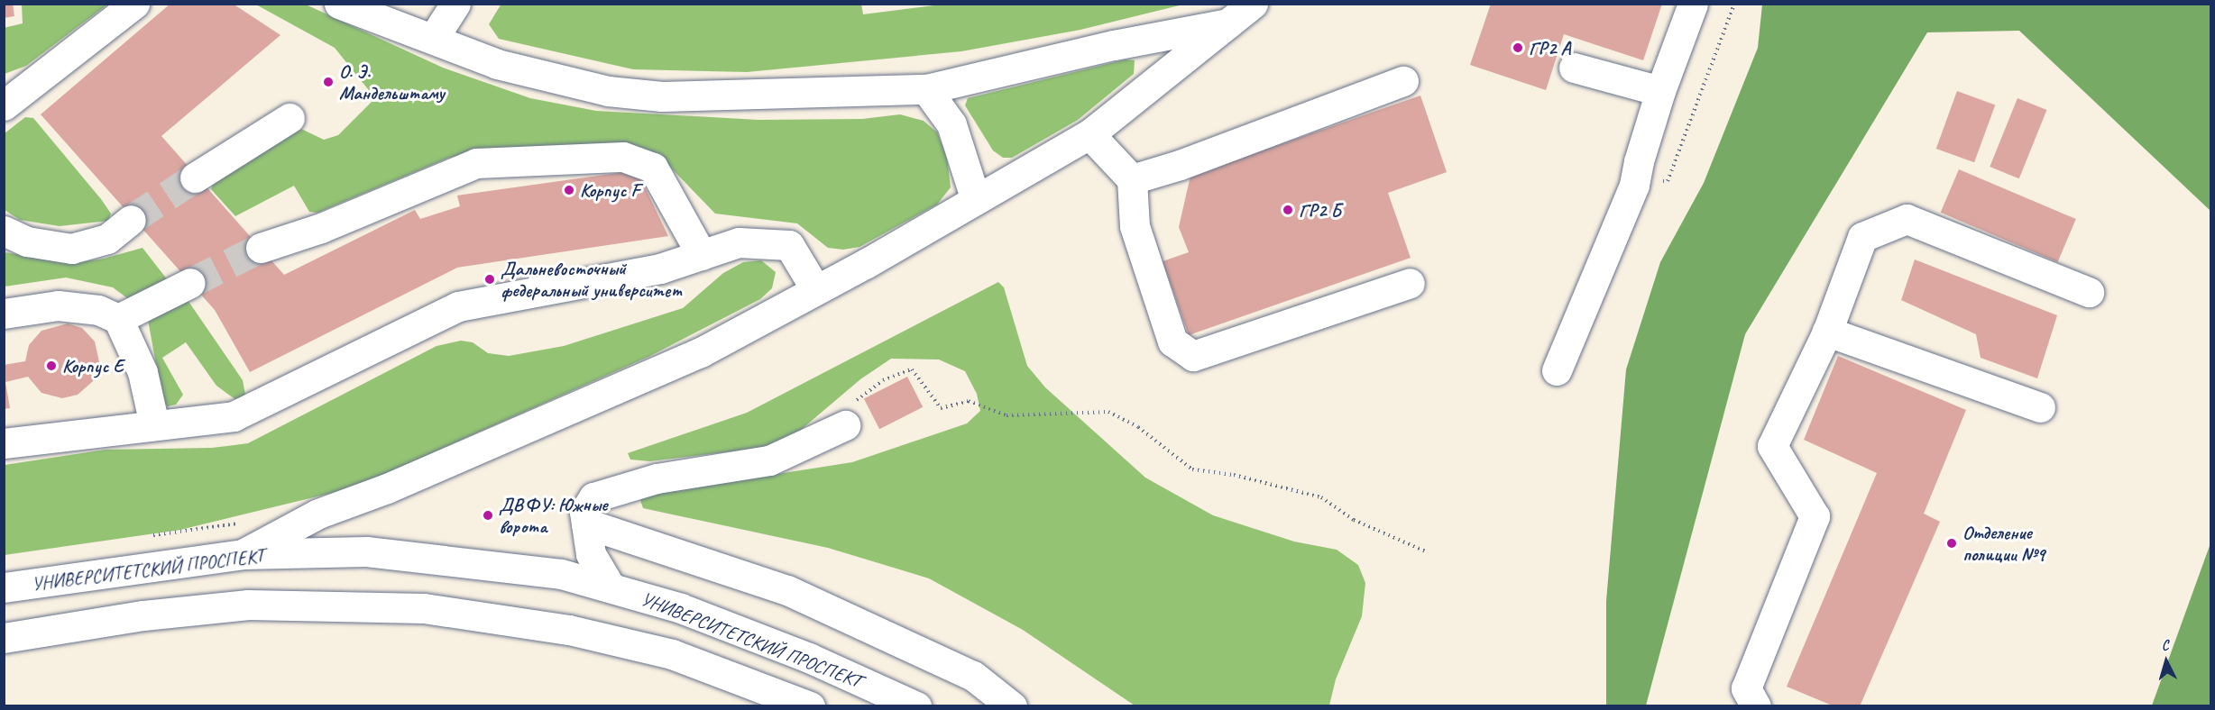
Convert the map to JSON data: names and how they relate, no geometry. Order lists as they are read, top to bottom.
{
  "streets": {
    "street": ["УНИВЕРСИТЕТСКИЙ ПРОСПЕКТ"]
  },
  "places": [
    "ГР2 А",
    "О. Э. Мандельштаму",
    "Корпус F",
    "ГР2 Б",
    "Дальневосточный федеральный университет",
    "Корпус E",
    "ДВФУ: Южные ворота",
    "Отделение полиции №9"
  ],
  "north": "top"
}
